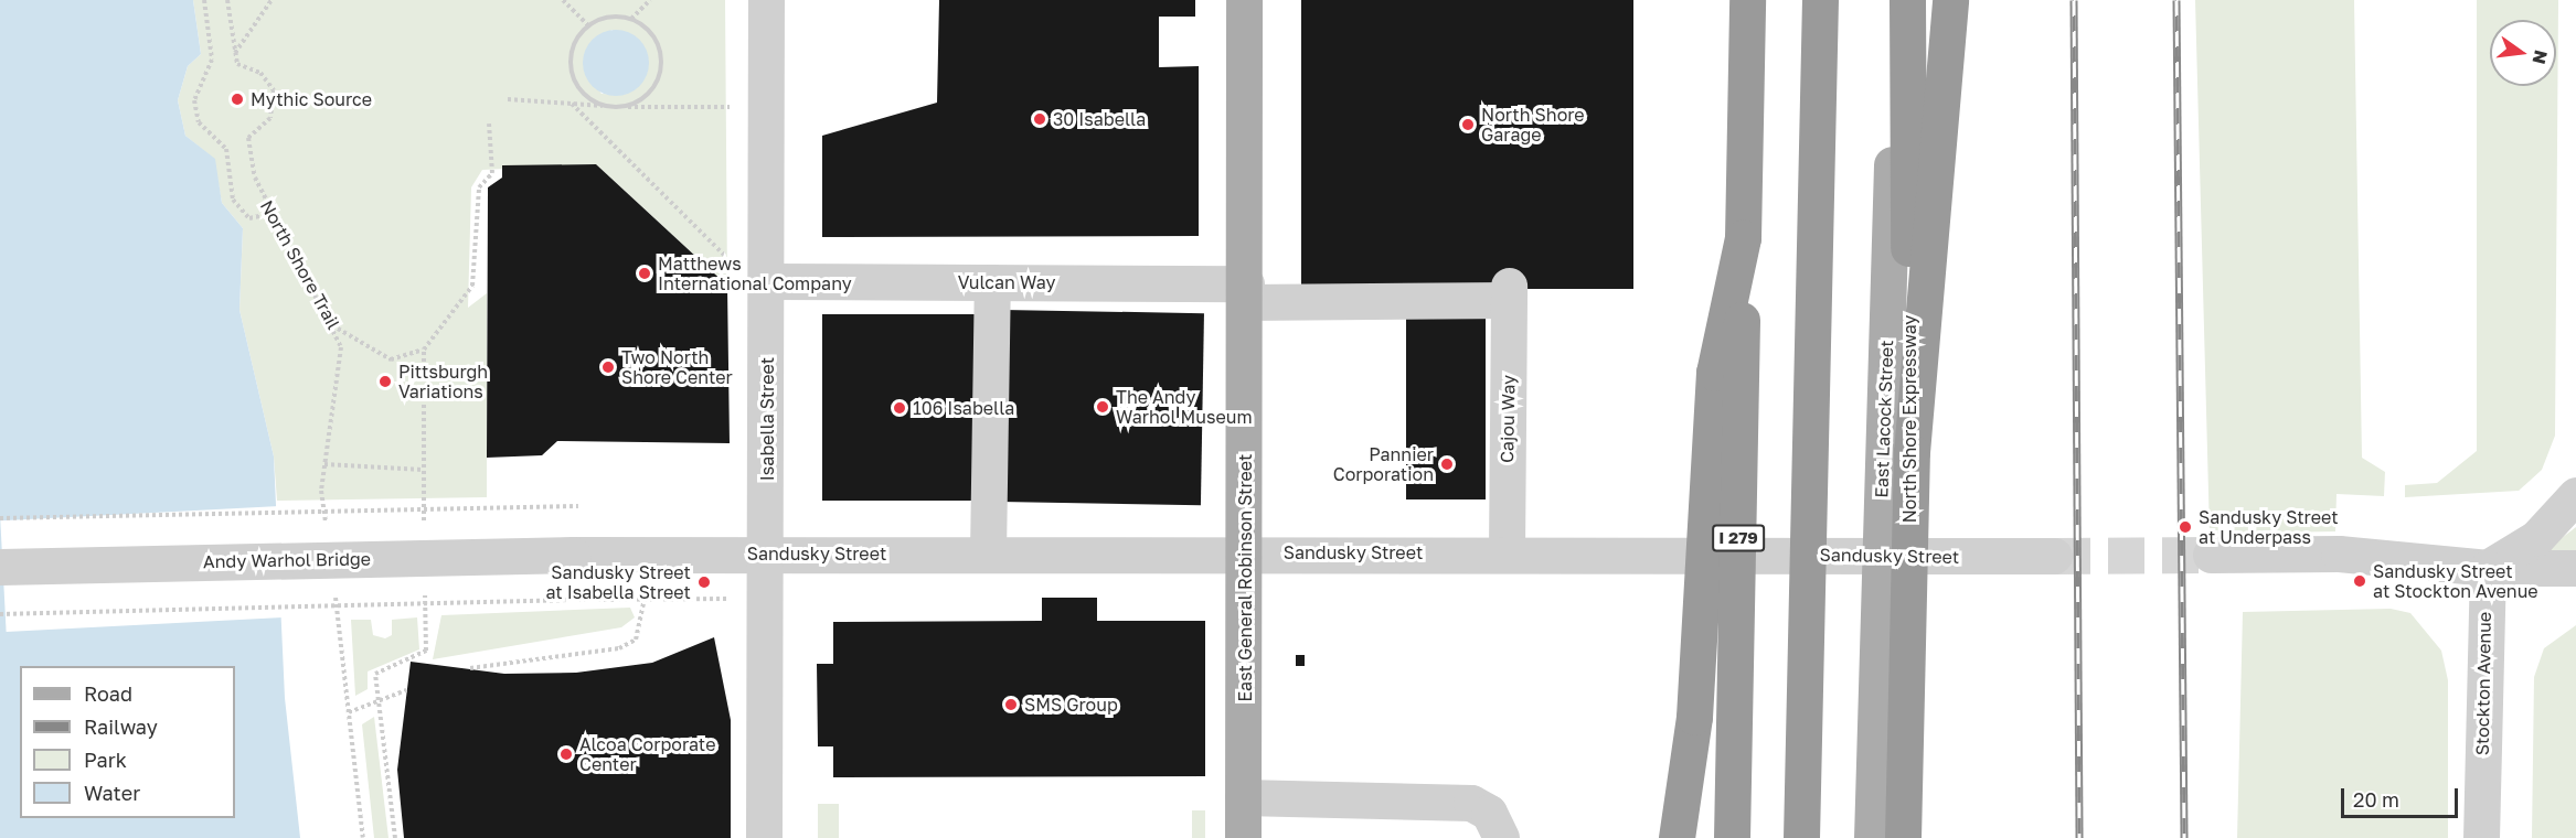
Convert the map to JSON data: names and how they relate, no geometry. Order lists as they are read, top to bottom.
{
  "streets": {
    "highway": ["North Shore Expressway", "I 279"],
    "main road": ["East Lacock Street", "East General Robinson Street"],
    "street": [
      "Vulcan Way",
      "Isabella Street",
      "Cajou Way",
      "Sandusky Street",
      "Andy Warhol Bridge",
      "Stockton Avenue"
    ],
    "path": ["North Shore Trail"]
  },
  "crossings": [
    ["Vulcan Way", "Isabella Street"],
    ["Vulcan Way", "Cajou Way"],
    ["Vulcan Way", "East General Robinson Street"],
    ["Isabella Street", "Sandusky Street"],
    ["Cajou Way", "Sandusky Street"],
    ["East Lacock Street", "Sandusky Street"],
    ["Sandusky Street", "Andy Warhol Bridge"],
    ["Sandusky Street", "East General Robinson Street"]
  ],
  "places": [
    "Mythic Source",
    "30 Isabella",
    "North Shore Garage",
    "Matthews International Company",
    "Two North Shore Center",
    "Pittsburgh Variations",
    "The Andy Warhol Museum",
    "106 Isabella",
    "Pannier Corporation",
    "Sandusky Street at Underpass",
    "Sandusky Street at Stockton Avenue",
    "Sandusky Street at Isabella Street",
    "SMS Group",
    "Alcoa Corporate Center"
  ],
  "legend": [
    "Road",
    "Railway",
    "Park",
    "Water"
  ],
  "scale_bar": "20 m",
  "north": "right"
}
